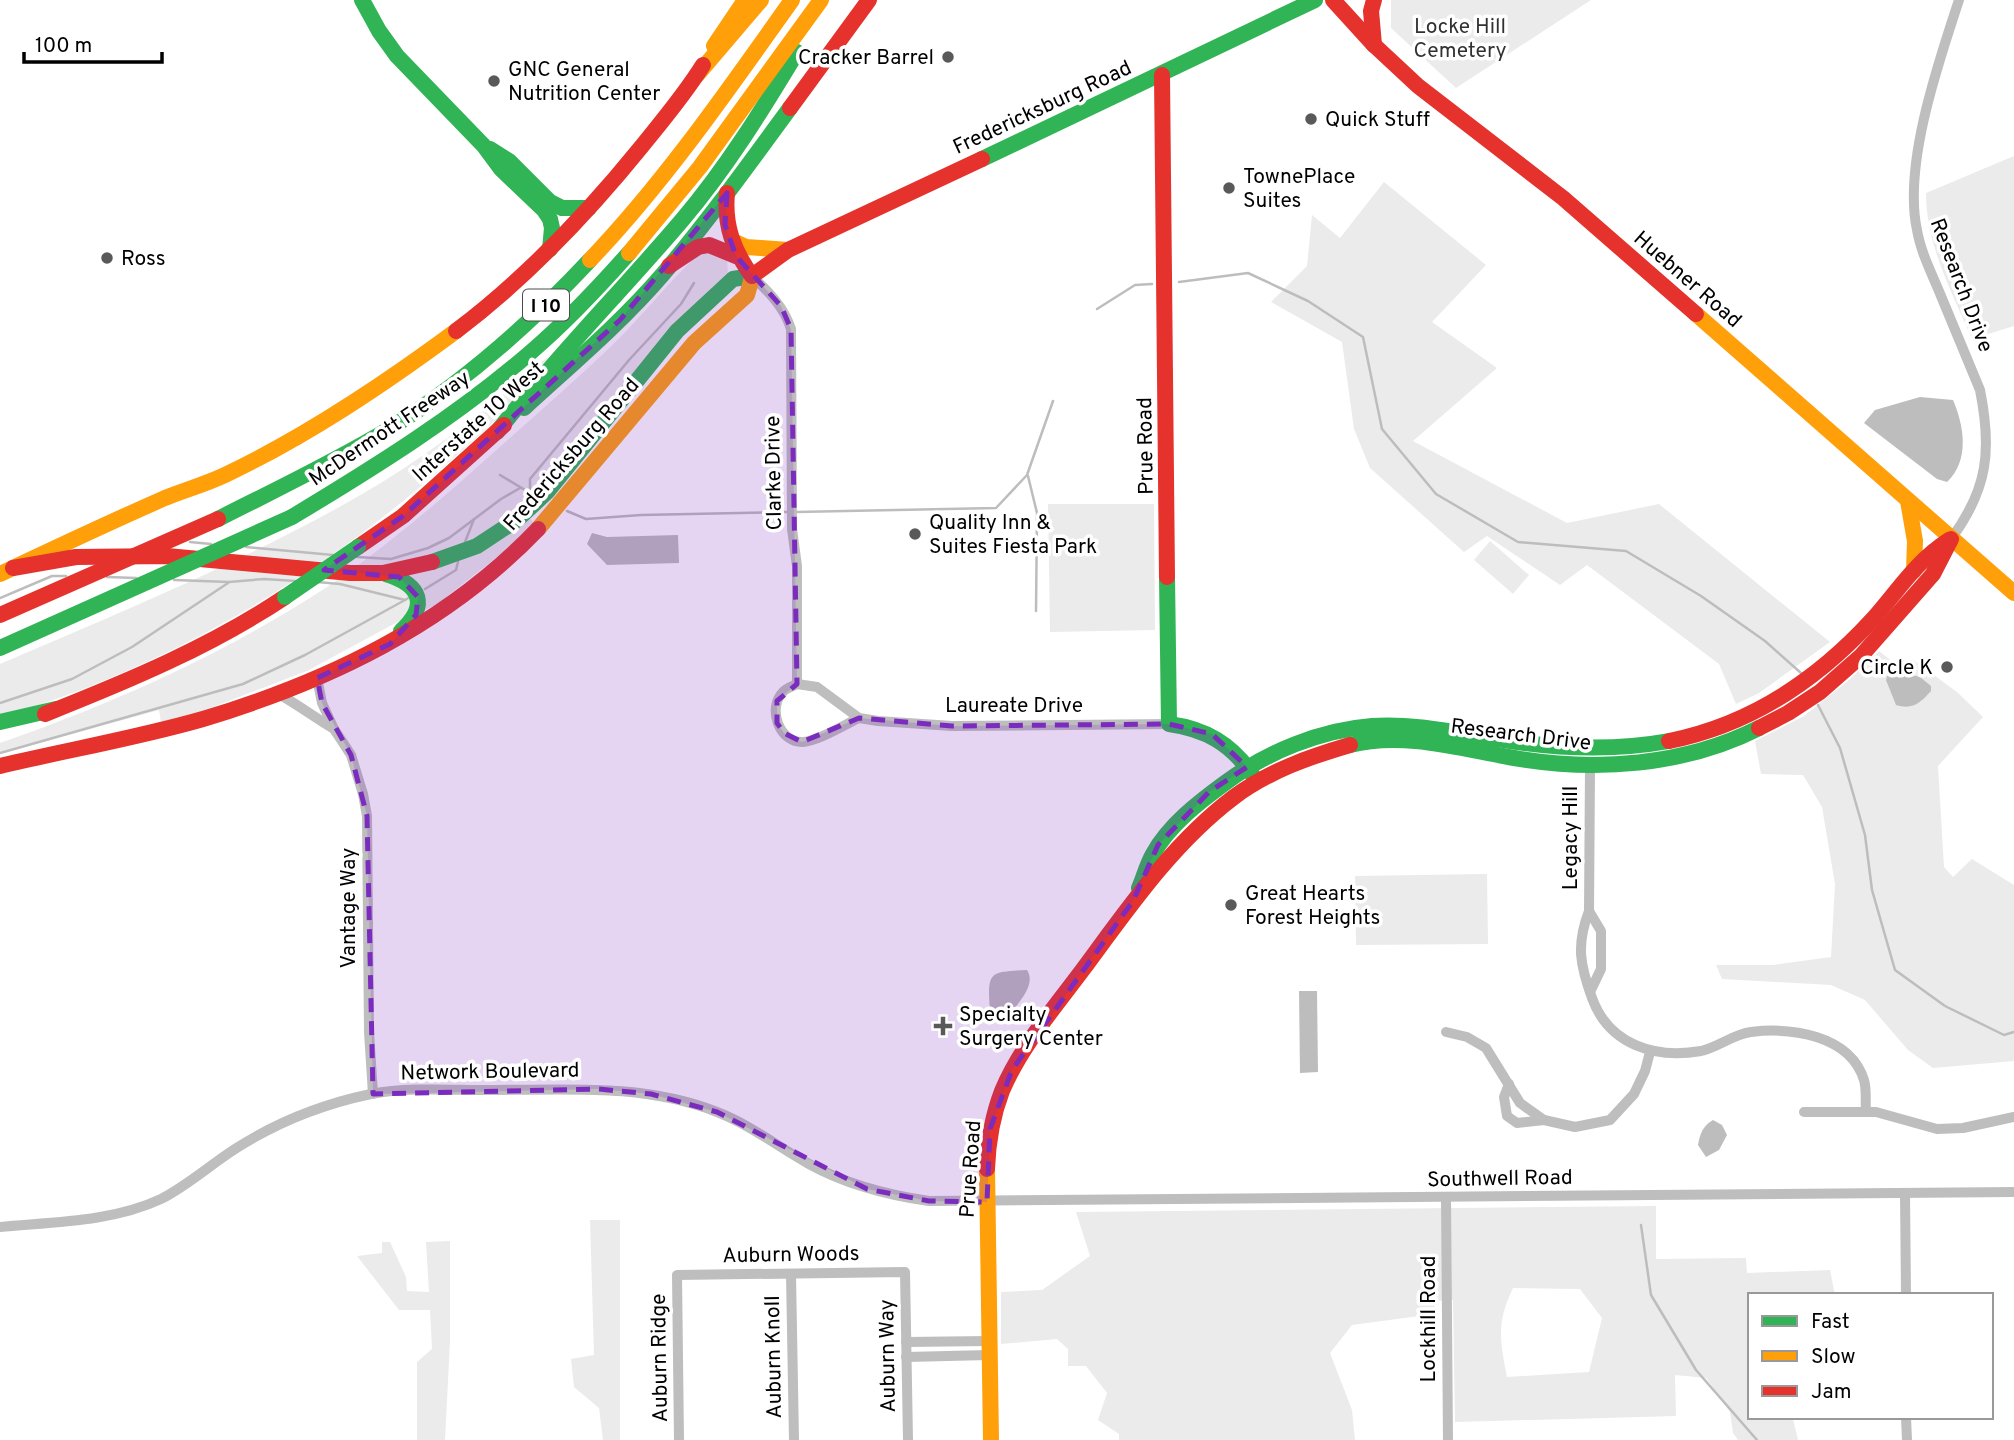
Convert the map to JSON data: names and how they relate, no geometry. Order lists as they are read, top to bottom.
{
  "streets": {
    "main road": [
      "Fredericksburg Road",
      "Huebner Road",
      "Research Drive",
      "I 10",
      "Interstate 10 West",
      "McDermott Freeway",
      "Prue Road"
    ],
    "street": [
      "Clarke Drive",
      "Laureate Drive",
      "Legacy Hill",
      "Vantage Way",
      "Network Boulevard",
      "Southwell Road",
      "Auburn Woods",
      "Lockhill Road",
      "Auburn Way",
      "Auburn Knoll",
      "Auburn Ridge"
    ]
  },
  "crossings": [
    ["Fredericksburg Road", "Prue Road"],
    ["Fredericksburg Road", "Clarke Drive"],
    ["Fredericksburg Road", "Vantage Way"],
    ["Huebner Road", "Research Drive"],
    ["Research Drive", "Prue Road"],
    ["Research Drive", "Legacy Hill"],
    ["Prue Road", "Laureate Drive"],
    ["Prue Road", "Network Boulevard"],
    ["Prue Road", "Southwell Road"],
    ["Clarke Drive", "Laureate Drive"],
    ["Vantage Way", "Network Boulevard"],
    ["Network Boulevard", "Southwell Road"],
    ["Southwell Road", "Lockhill Road"],
    ["Auburn Woods", "Auburn Way"],
    ["Auburn Woods", "Auburn Knoll"],
    ["Auburn Woods", "Auburn Ridge"]
  ],
  "parks": ["Locke Hill Cemetery"],
  "places": {
    "other": [
      "Cracker Barrel",
      "GNC General Nutrition Center",
      "Quick Stuff",
      "TownePlace Suites",
      "Ross",
      "Quality Inn & Suites Fiesta Park",
      "Circle K",
      "Great Hearts Forest Heights"
    ],
    "health": ["Specialty Surgery Center"]
  },
  "legend": ["Fast", "Slow", "Jam"],
  "scale_bar": "100 m"
}
